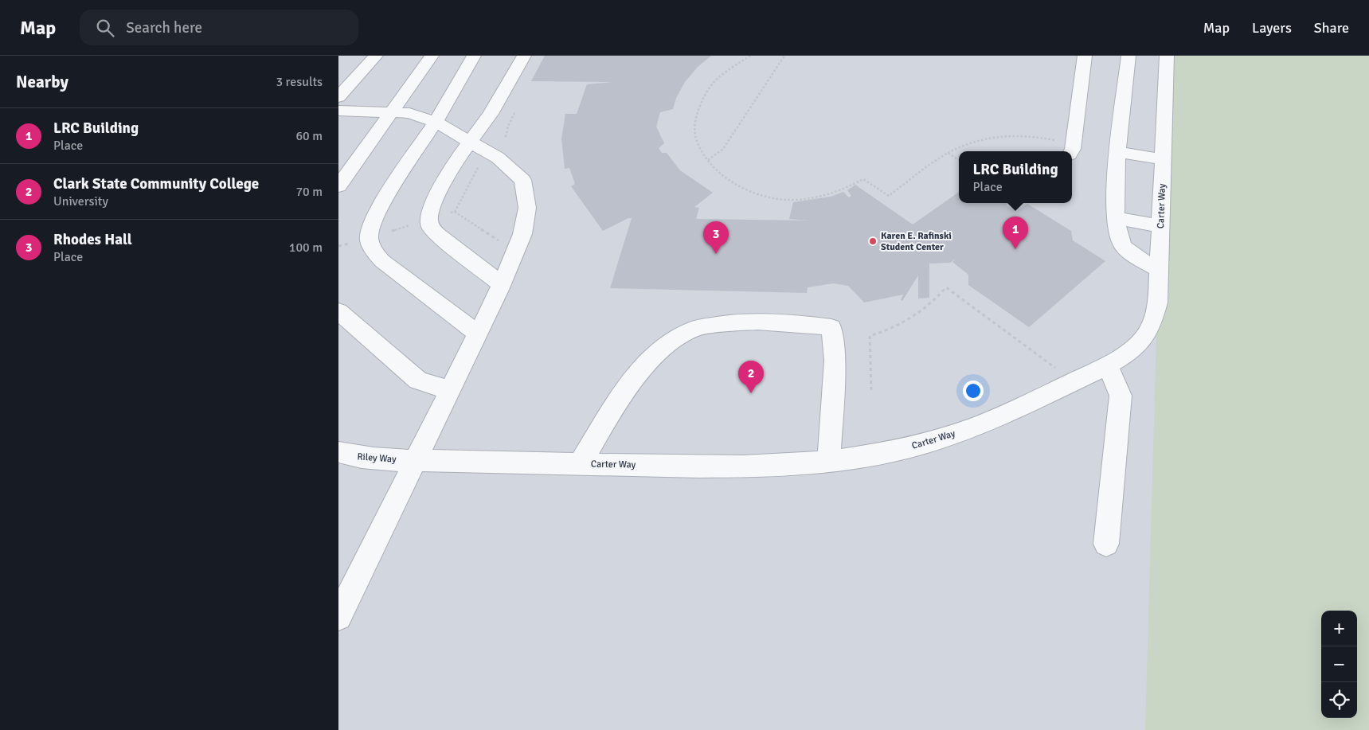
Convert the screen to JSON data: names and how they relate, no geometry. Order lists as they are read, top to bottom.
{
  "streets": {
    "lane": ["Carter Way", "Riley Way"]
  },
  "crossings": [
    ["Carter Way", "Riley Way"]
  ],
  "places": ["Karen E. Rafinski Student Center"],
  "page": {
    "header": "Map",
    "search": "Search here",
    "nav": ["Map", "Layers", "Share"],
    "heading": ["Nearby", "3 results"],
    "list": [
      {
        "mark": "1",
        "name": "LRC Building",
        "note": "Place",
        "value": "60 m"
      },
      {
        "mark": "2",
        "name": "Clark State Community College",
        "note": "University",
        "value": "70 m"
      },
      {
        "mark": "3",
        "name": "Rhodes Hall",
        "note": "Place",
        "value": "100 m"
      }
    ],
    "popup": ["LRC Building", "Place"],
    "pins": ["1", "3", "2"],
    "map_buttons": ["+", "−"]
  }
}
